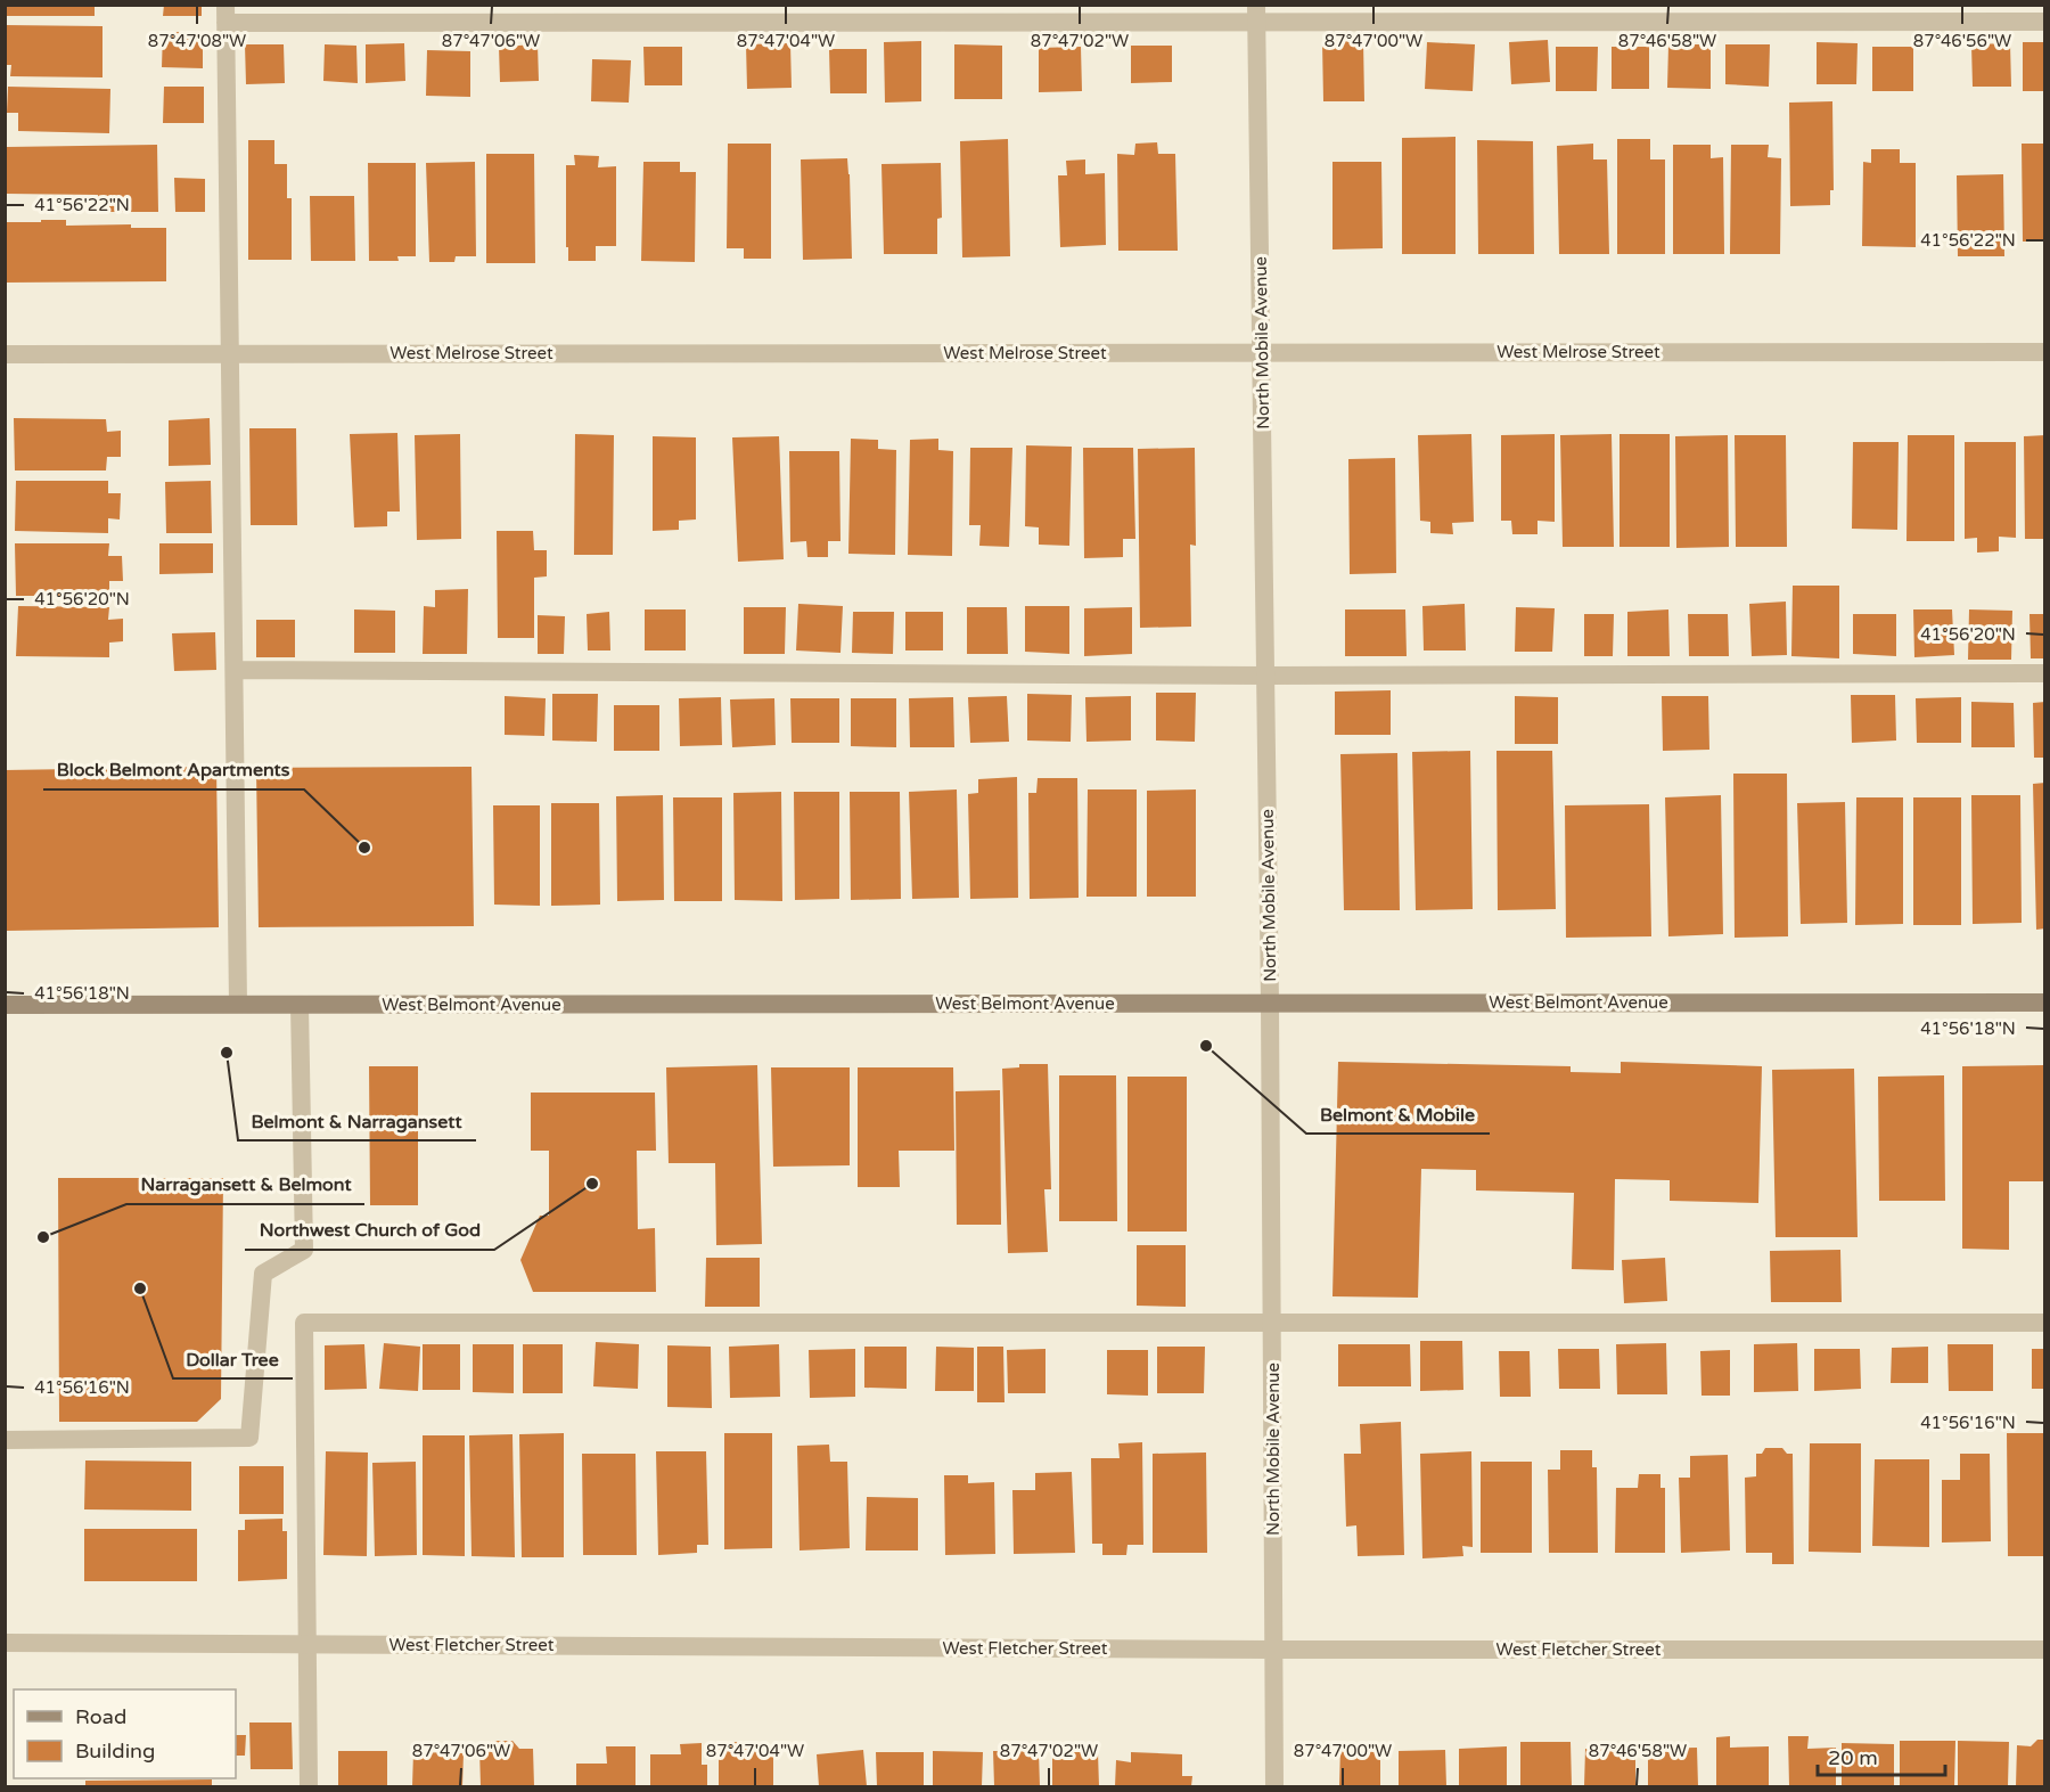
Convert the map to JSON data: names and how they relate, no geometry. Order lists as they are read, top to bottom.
{
  "streets": {
    "main road": ["West Belmont Avenue"],
    "street": ["North Mobile Avenue", "West Melrose Street", "West Fletcher Street"]
  },
  "crossings": [
    ["North Mobile Avenue", "West Melrose Street"],
    ["North Mobile Avenue", "West Belmont Avenue"],
    ["North Mobile Avenue", "West Fletcher Street"]
  ],
  "places": [
    "Block Belmont Apartments",
    "Belmont & Mobile",
    "Belmont & Narragansett",
    "Northwest Church of God",
    "Narragansett & Belmont",
    "Dollar Tree"
  ],
  "legend": ["Road", "Building"],
  "scale_bar": "20 m",
  "coordinates": [
    "87°47'08\"W",
    "87°47'06\"W",
    "87°47'04\"W",
    "87°47'02\"W",
    "87°47'00\"W",
    "87°46'58\"W",
    "87°46'56\"W",
    "41°56'22\"N",
    "41°56'20\"N",
    "41°56'18\"N",
    "41°56'16\"N"
  ]
}
